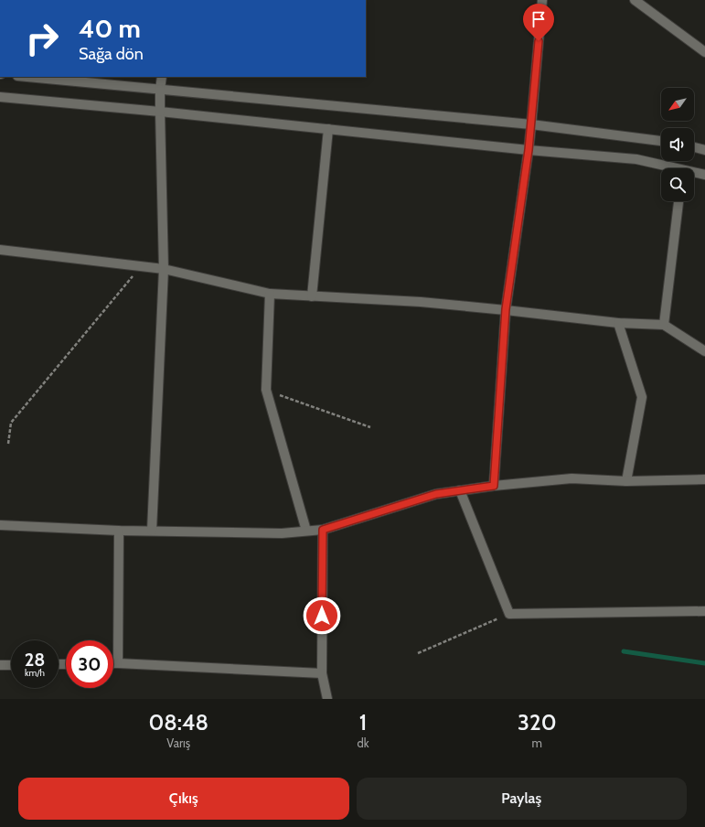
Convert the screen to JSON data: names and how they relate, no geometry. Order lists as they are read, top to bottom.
{
  "north": "bottom left",
  "page": {
    "turn": ["40 m", "Sağa dön"],
    "speed": "28 km/h",
    "limit": "30",
    "eta": [
      "08:48",
      "Varış",
      "1",
      "dk",
      "320",
      "m"
    ],
    "buttons": ["Çıkış", "Paylaş"]
  }
}
